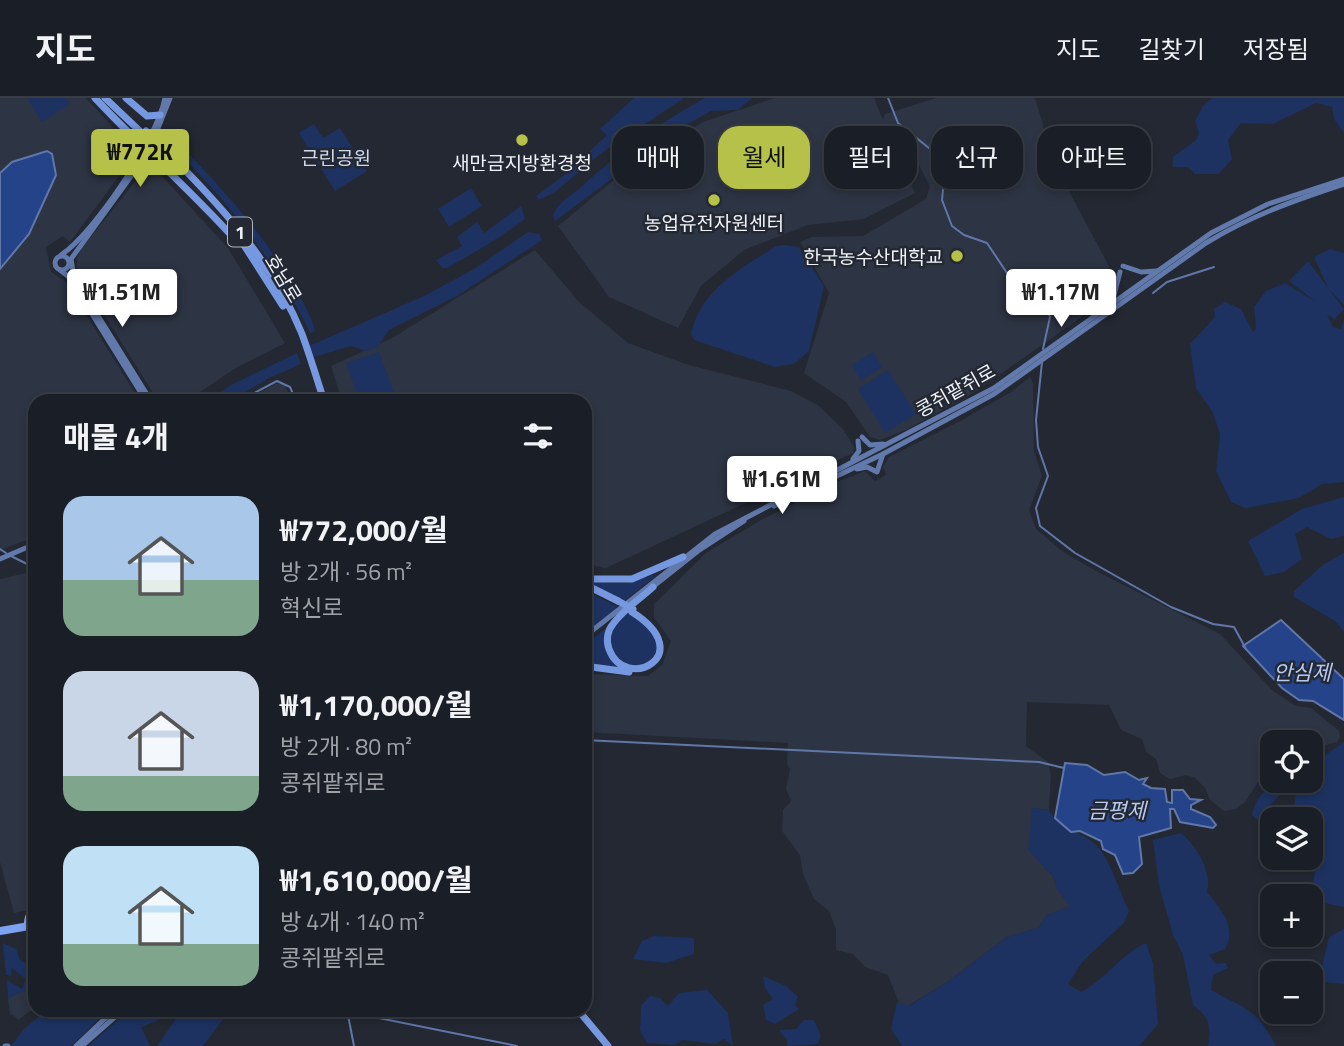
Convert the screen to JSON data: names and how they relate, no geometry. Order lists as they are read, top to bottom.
{
  "streets": {
    "highway": ["1", "호남로"],
    "main road": ["콩쥐팥쥐로"]
  },
  "water": ["안심제", "금평제"],
  "parks": ["근린공원"],
  "places": ["새만금지방환경청", "농업유전자원센터", "한국농수산대학교"],
  "page": {
    "header": "지도",
    "nav": ["지도", "길찾기", "저장됨"],
    "chip": [
      "매매",
      "월세",
      "필터",
      "신규",
      "아파트"
    ],
    "price": [
      "₩772K",
      "₩1.51M",
      "₩1.17M",
      "₩1.61M"
    ],
    "heading": "매물 4개",
    "list": [
      {
        "name": "₩772,000/월",
        "note": "방 2개 · 56 m² · 혁신로"
      },
      {
        "name": "₩1,170,000/월",
        "note": "방 2개 · 80 m² · 콩쥐팥쥐로"
      },
      {
        "name": "₩1,610,000/월",
        "note": "방 4개 · 140 m² · 콩쥐팥쥐로"
      }
    ],
    "map_buttons": ["+", "−"]
  }
}
